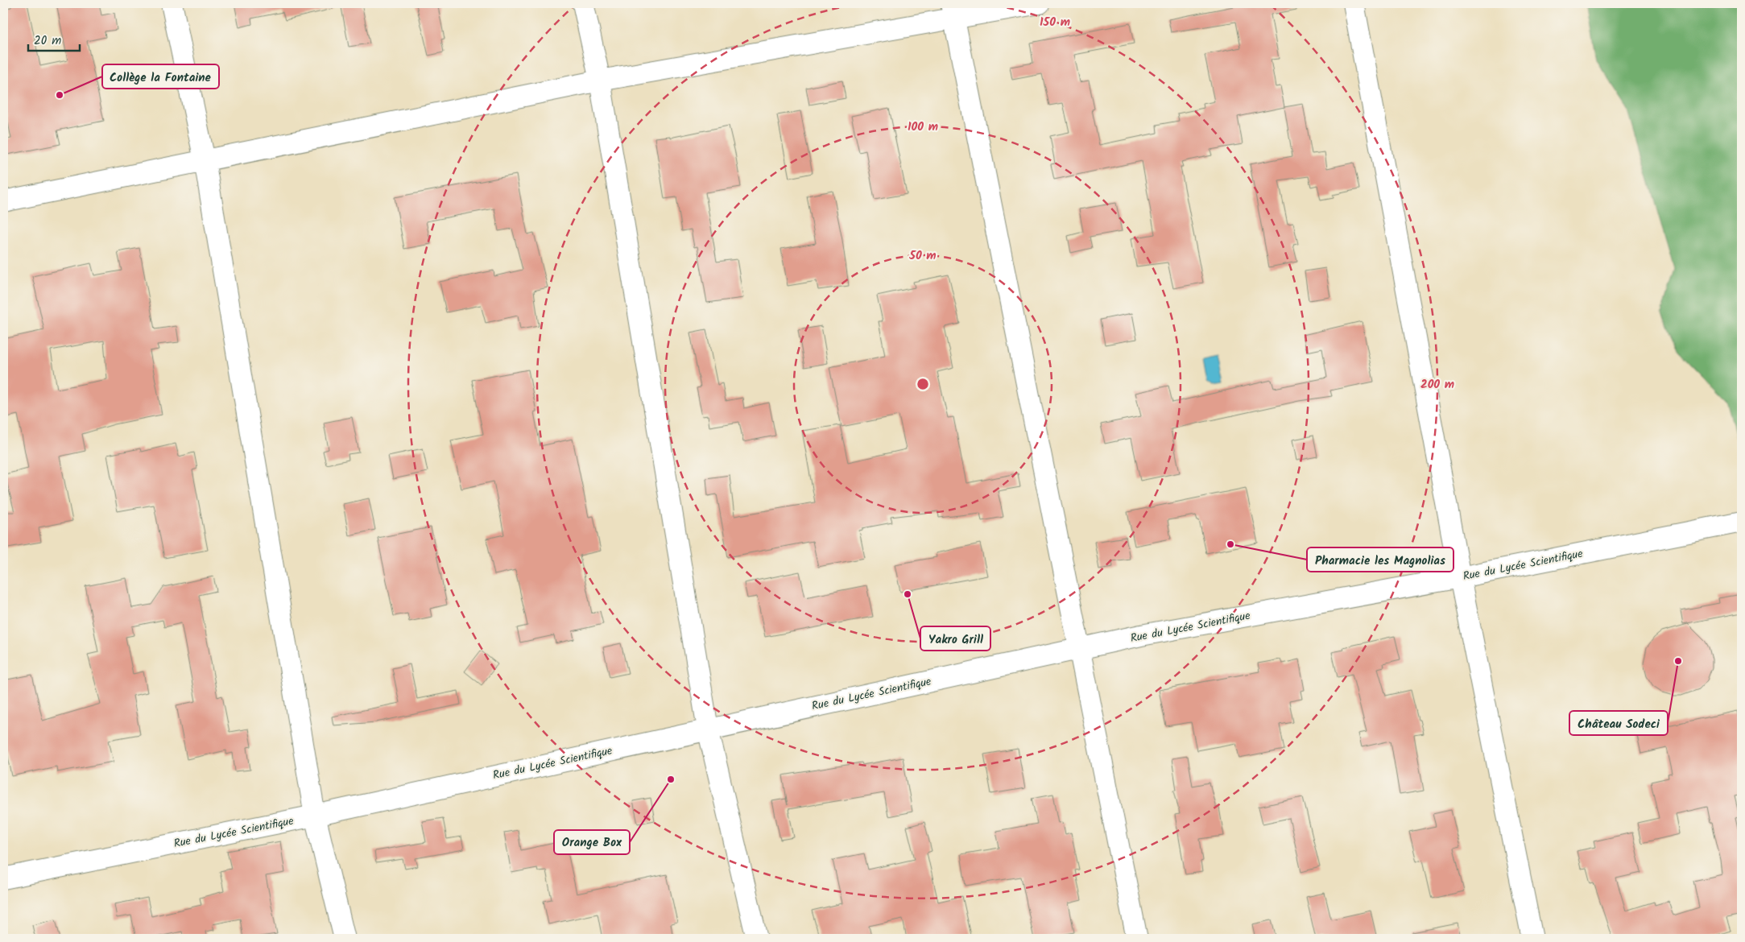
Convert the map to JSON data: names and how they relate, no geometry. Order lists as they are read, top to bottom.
{
  "streets": {
    "street": ["Rue du Lycée Scientifique"]
  },
  "places": [
    "Collège la Fontaine",
    "Pharmacie les Magnolias",
    "Yakro Grill",
    "Château Sodeci",
    "Orange Box"
  ],
  "scale_bar": "20 m",
  "rings": [
    "150 m",
    "100 m",
    "50 m",
    "200 m"
  ]
}
